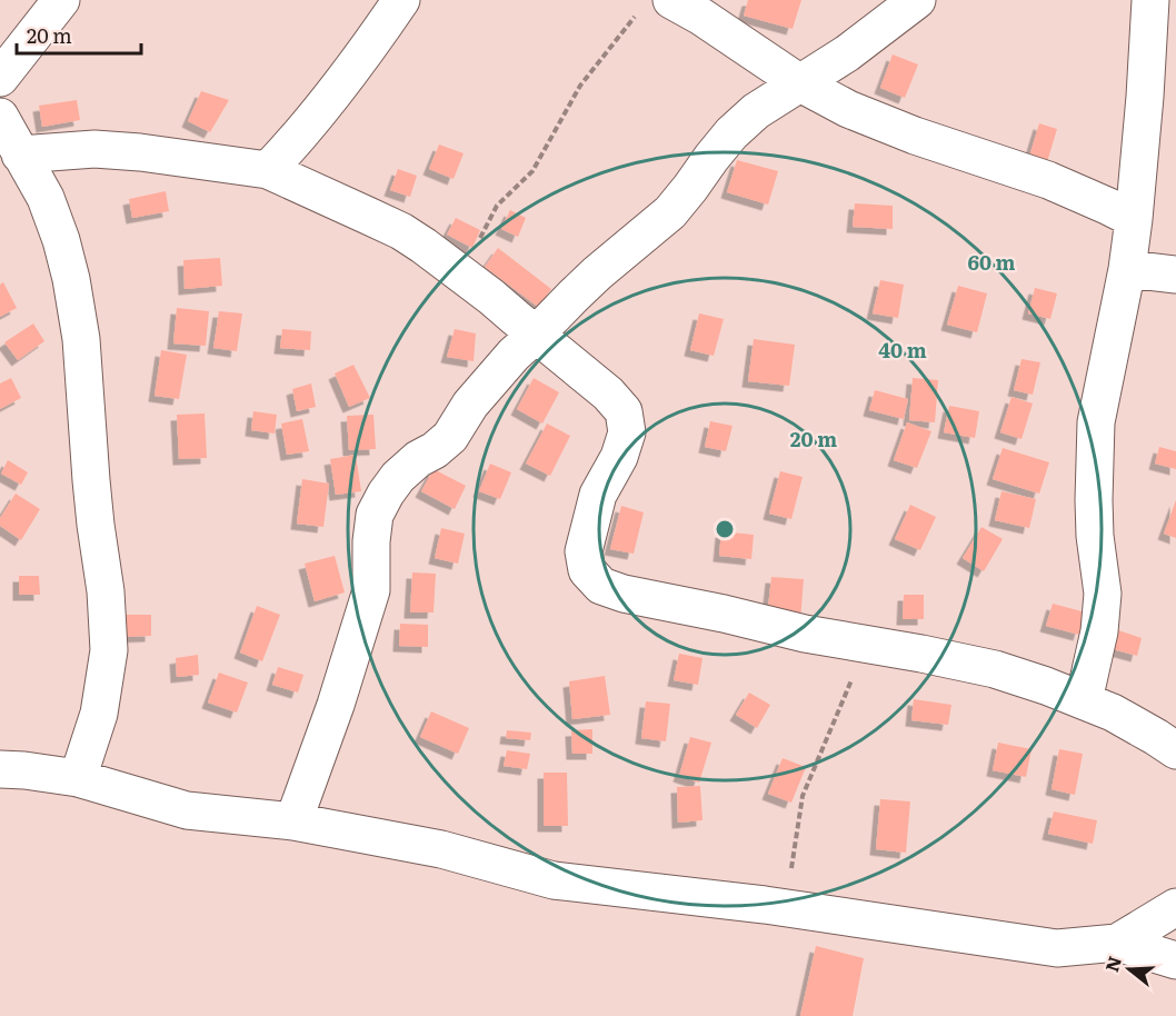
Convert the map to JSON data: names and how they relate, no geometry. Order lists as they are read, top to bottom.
{
  "scale_bar": "20 m",
  "north": "left",
  "rings": ["60 m", "40 m", "20 m"]
}
